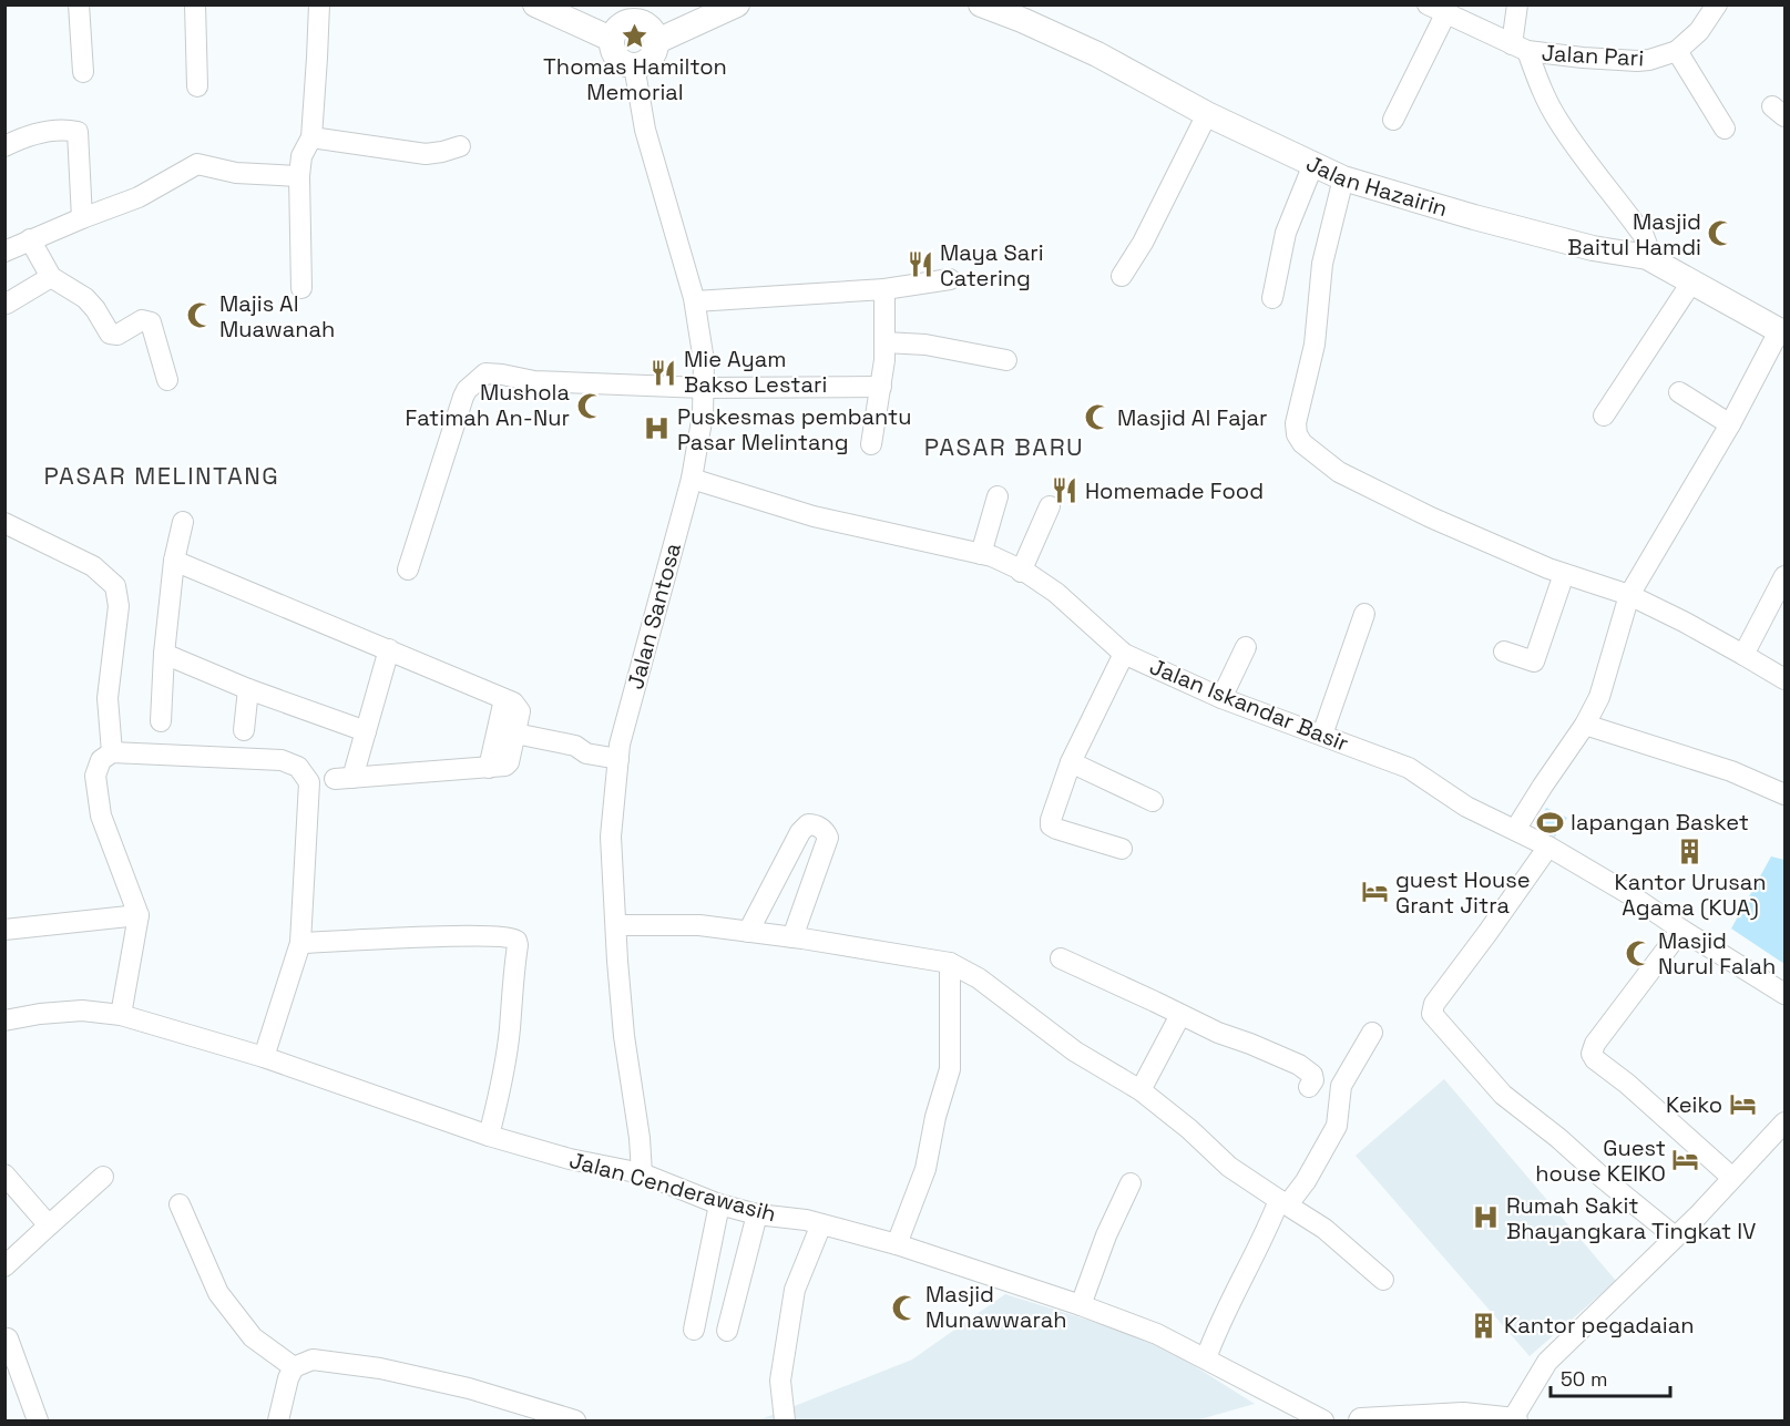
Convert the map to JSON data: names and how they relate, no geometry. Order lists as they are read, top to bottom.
{
  "streets": {
    "main road": ["Jalan Hazairin"],
    "street": [
      "Jalan Pari",
      "Jalan Santosa",
      "Jalan Iskandar Basir",
      "Jalan Cenderawasih"
    ]
  },
  "crossings": [
    ["Jalan Santosa", "Jalan Iskandar Basir"],
    ["Jalan Santosa", "Jalan Cenderawasih"]
  ],
  "districts": ["PASAR BARU", "PASAR MELINTANG"],
  "places": {
    "place": ["Thomas Hamilton Memorial"],
    "mosque": [
      "Masjid Baitul Hamdi",
      "Majis Al Muawanah",
      "Mushola Fatimah An-Nur",
      "Masjid Al Fajar",
      "Masjid Nurul Falah",
      "Masjid Munawwarah"
    ],
    "restaurant": ["Maya Sari Catering", "Mie Ayam Bakso Lestari", "Homemade Food"],
    "hospital": ["Puskesmas pembantu Pasar Melintang", "Rumah Sakit Bhayangkara Tingkat IV"],
    "sports": ["lapangan Basket"],
    "building": ["Kantor Urusan Agama (KUA)", "Kantor pegadaian"],
    "hotel": ["guest House Grant Jitra", "Keiko", "Guest house KEIKO"]
  },
  "scale_bar": "50 m"
}
